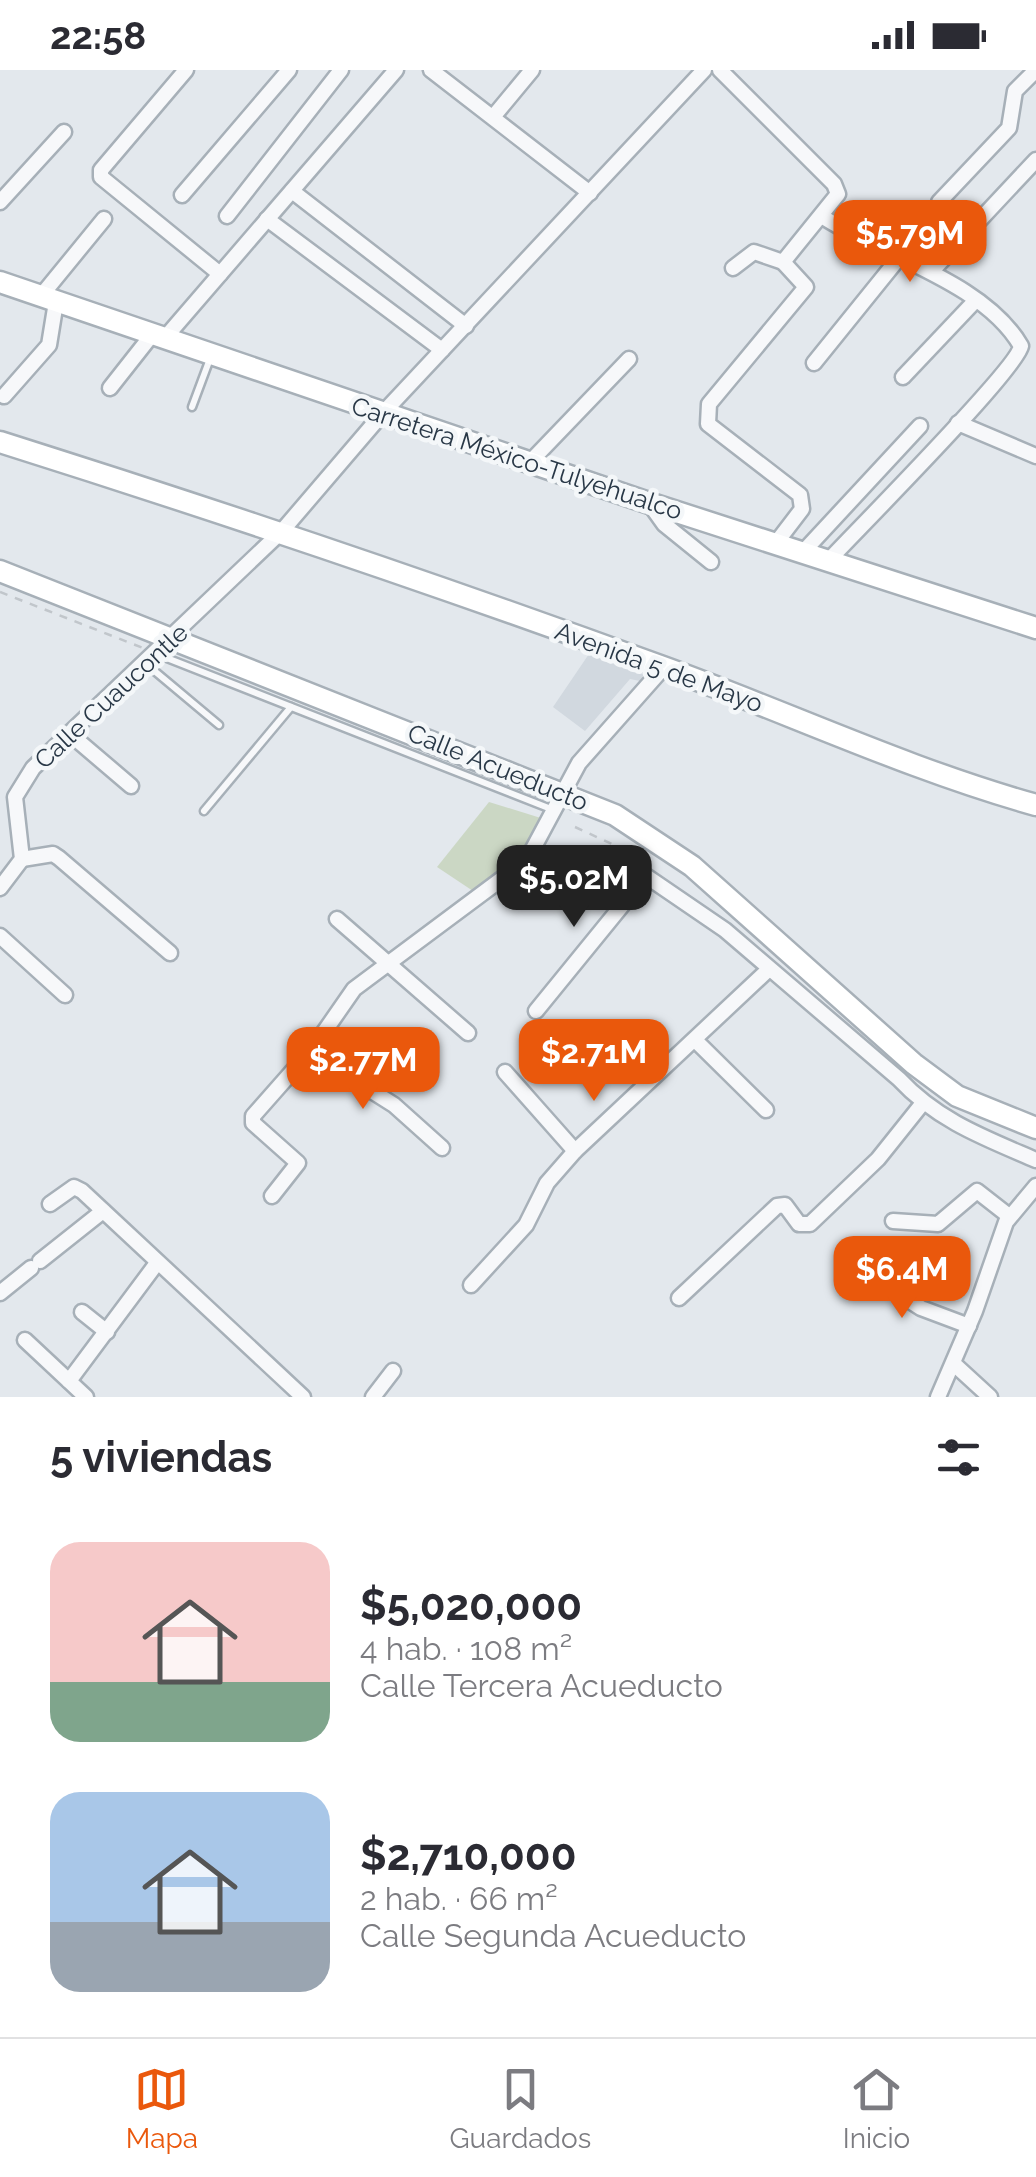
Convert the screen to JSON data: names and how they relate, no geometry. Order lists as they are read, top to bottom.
{
  "streets": {
    "main road": ["Carretera México-Tulyehualco", "Avenida 5 de Mayo", "Calle Acueducto"],
    "street": ["Calle Cuaucontle"]
  },
  "crossings": [
    ["Carretera México-Tulyehualco", "Calle Cuaucontle"],
    ["Avenida 5 de Mayo", "Calle Cuaucontle"],
    ["Calle Cuaucontle", "Calle Acueducto"]
  ],
  "page": {
    "status": "22:58",
    "price": [
      "$5.79M",
      "$5.02M",
      "$2.71M",
      "$2.77M",
      "$6.4M"
    ],
    "heading": "5 viviendas",
    "list": [
      {
        "name": "$5,020,000",
        "note": "4 hab. · 108 m² · Calle Tercera Acueducto"
      },
      {
        "name": "$2,710,000",
        "note": "2 hab. · 66 m² · Calle Segunda Acueducto"
      }
    ],
    "tabs": ["Mapa", "Guardados", "Inicio"]
  }
}
